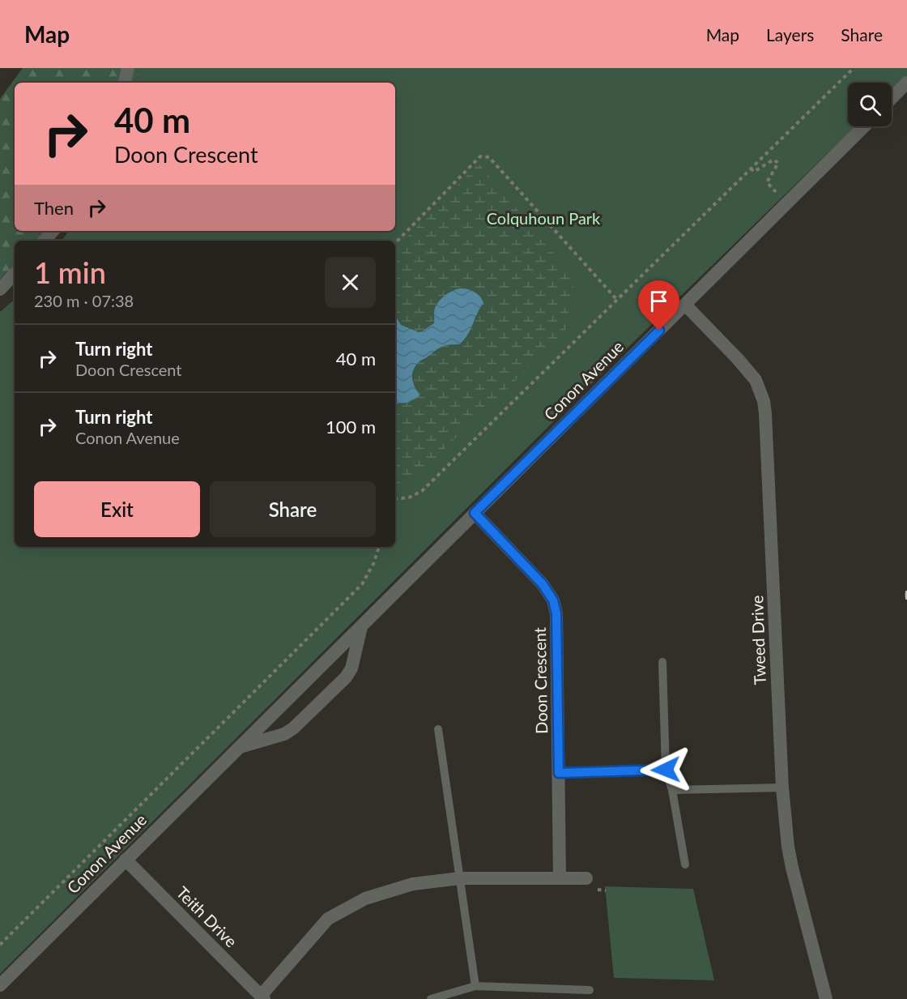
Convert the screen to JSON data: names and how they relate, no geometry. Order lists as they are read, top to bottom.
{
  "streets": {
    "street": [
      "Conon Avenue",
      "Tweed Drive",
      "Doon Crescent",
      "Teith Drive"
    ]
  },
  "crossings": [
    ["Conon Avenue", "Tweed Drive"],
    ["Conon Avenue", "Doon Crescent"],
    ["Conon Avenue", "Teith Drive"]
  ],
  "parks": ["Colquhoun Park"],
  "page": {
    "header": "Map",
    "nav": ["Map", "Layers", "Share"],
    "turn": ["40 m", "Doon Crescent"],
    "then": "Then",
    "heading": ["1 min", "230 m · 07:38"],
    "list": [
      {
        "name": "Turn right",
        "note": "Doon Crescent",
        "value": "40 m"
      },
      {
        "name": "Turn right",
        "note": "Conon Avenue",
        "value": "100 m"
      }
    ],
    "buttons": ["Exit", "Share"]
  }
}
